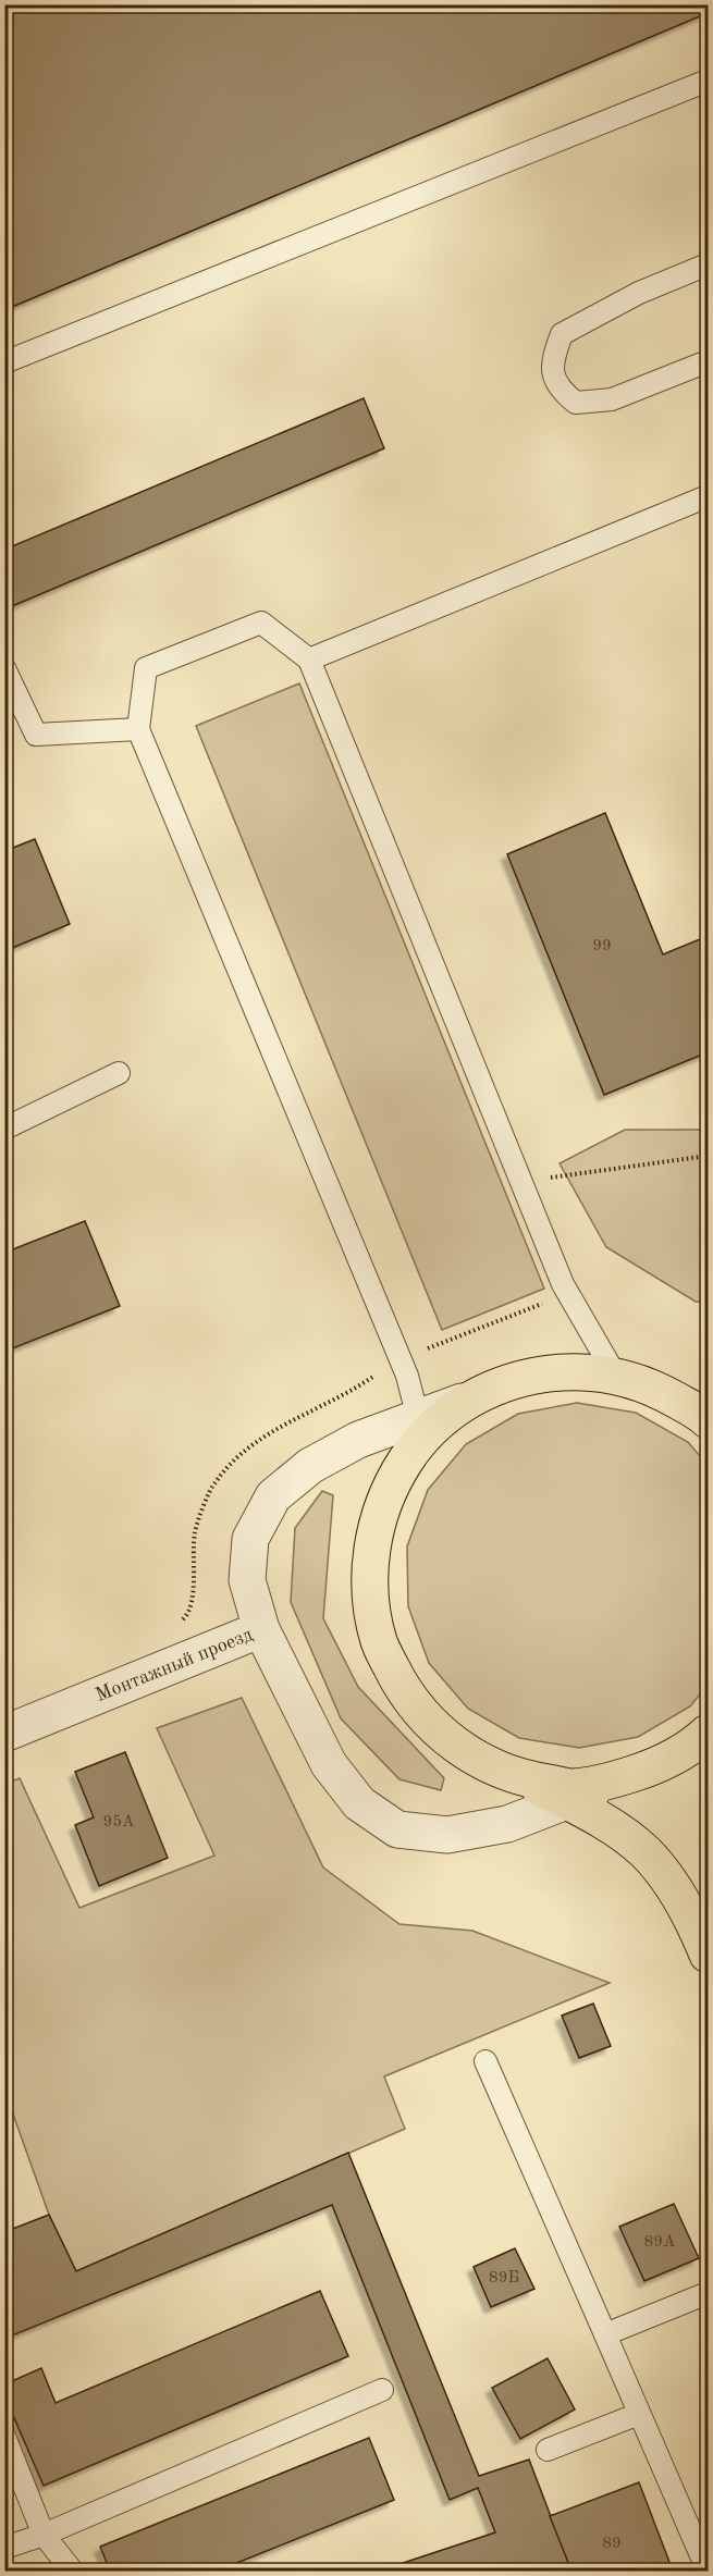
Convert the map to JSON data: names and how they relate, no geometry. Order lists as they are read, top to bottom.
{
  "streets": {
    "street": ["Монтажный проезд"]
  },
  "house_numbers": [
    "99",
    "95А",
    "89А",
    "89Б",
    "89"
  ]
}
